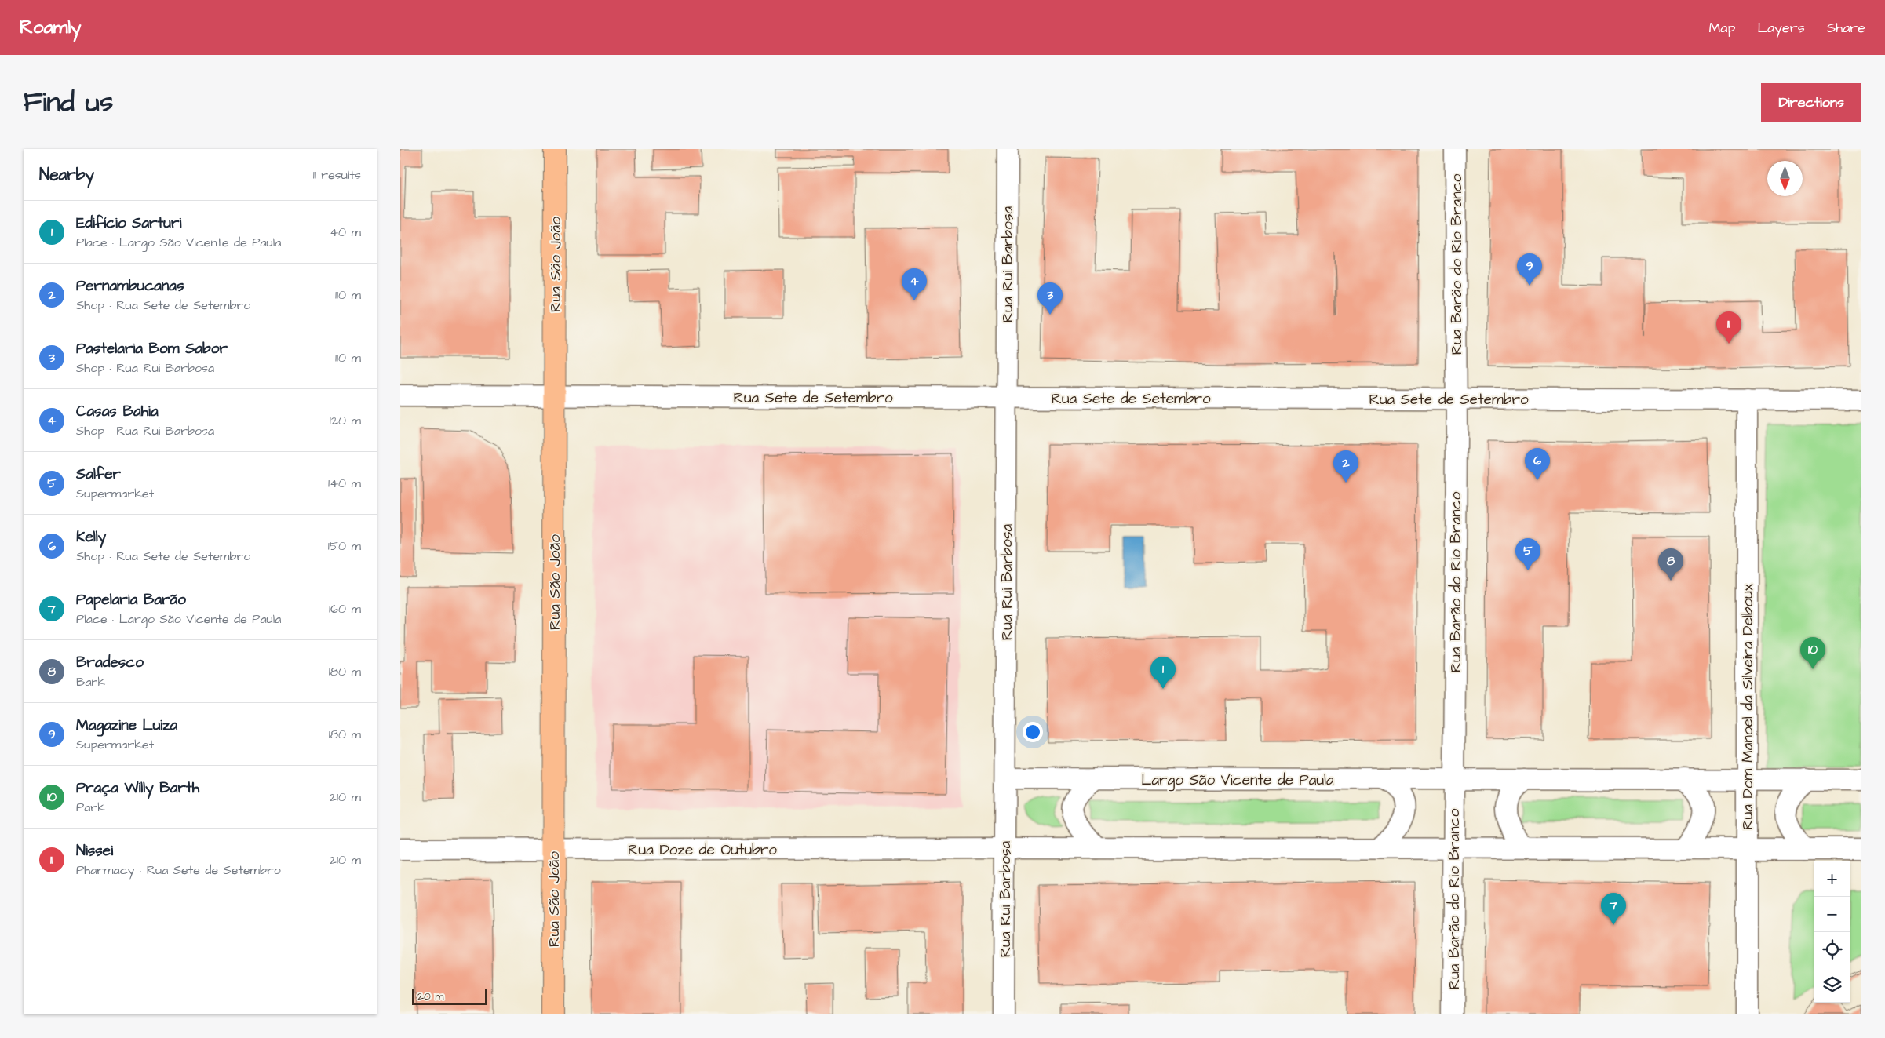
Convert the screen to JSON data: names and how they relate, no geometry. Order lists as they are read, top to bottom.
{
  "streets": {
    "main road": ["Rua São João"],
    "street": [
      "Rua Rui Barbosa",
      "Rua Barão do Rio Branco",
      "Rua Sete de Setembro",
      "Rua Dom Manoel da Silveira Delboux",
      "Largo São Vicente de Paula",
      "Rua Doze de Outubro"
    ]
  },
  "crossings": [
    ["Rua São João", "Rua Sete de Setembro"],
    ["Rua São João", "Rua Doze de Outubro"],
    ["Rua Rui Barbosa", "Rua Sete de Setembro"],
    ["Rua Rui Barbosa", "Largo São Vicente de Paula"],
    ["Rua Rui Barbosa", "Rua Doze de Outubro"],
    ["Rua Barão do Rio Branco", "Rua Sete de Setembro"],
    ["Rua Barão do Rio Branco", "Largo São Vicente de Paula"],
    ["Rua Sete de Setembro", "Rua Dom Manoel da Silveira Delboux"],
    ["Rua Dom Manoel da Silveira Delboux", "Largo São Vicente de Paula"]
  ],
  "scale_bar": "20 m",
  "north": "bottom",
  "page": {
    "header": "Roamly",
    "nav": ["Map", "Layers", "Share"],
    "title": "Find us",
    "buttons": "Directions",
    "heading": ["Nearby", "11 results"],
    "list": [
      {
        "mark": "1",
        "name": "Edifício Sarturi",
        "note": "Place · Largo São Vicente de Paula",
        "value": "40 m"
      },
      {
        "mark": "2",
        "name": "Pernambucanas",
        "note": "Shop · Rua Sete de Setembro",
        "value": "110 m"
      },
      {
        "mark": "3",
        "name": "Pastelaria Bom Sabor",
        "note": "Shop · Rua Rui Barbosa",
        "value": "110 m"
      },
      {
        "mark": "4",
        "name": "Casas Bahia",
        "note": "Shop · Rua Rui Barbosa",
        "value": "120 m"
      },
      {
        "mark": "5",
        "name": "Salfer",
        "note": "Supermarket",
        "value": "140 m"
      },
      {
        "mark": "6",
        "name": "Kelly",
        "note": "Shop · Rua Sete de Setembro",
        "value": "150 m"
      },
      {
        "mark": "7",
        "name": "Papelaria Barão",
        "note": "Place · Largo São Vicente de Paula",
        "value": "160 m"
      },
      {
        "mark": "8",
        "name": "Bradesco",
        "note": "Bank",
        "value": "180 m"
      },
      {
        "mark": "9",
        "name": "Magazine Luiza",
        "note": "Supermarket",
        "value": "180 m"
      },
      {
        "mark": "10",
        "name": "Praça Willy Barth",
        "note": "Park",
        "value": "210 m"
      },
      {
        "mark": "11",
        "name": "Nissei",
        "note": "Pharmacy · Rua Sete de Setembro",
        "value": "210 m"
      }
    ],
    "pins": [
      "9",
      "4",
      "3",
      "11",
      "6",
      "2",
      "5",
      "8",
      "10",
      "1",
      "7"
    ],
    "map_buttons": ["+", "−"],
    "scale": "20 m"
  }
}
